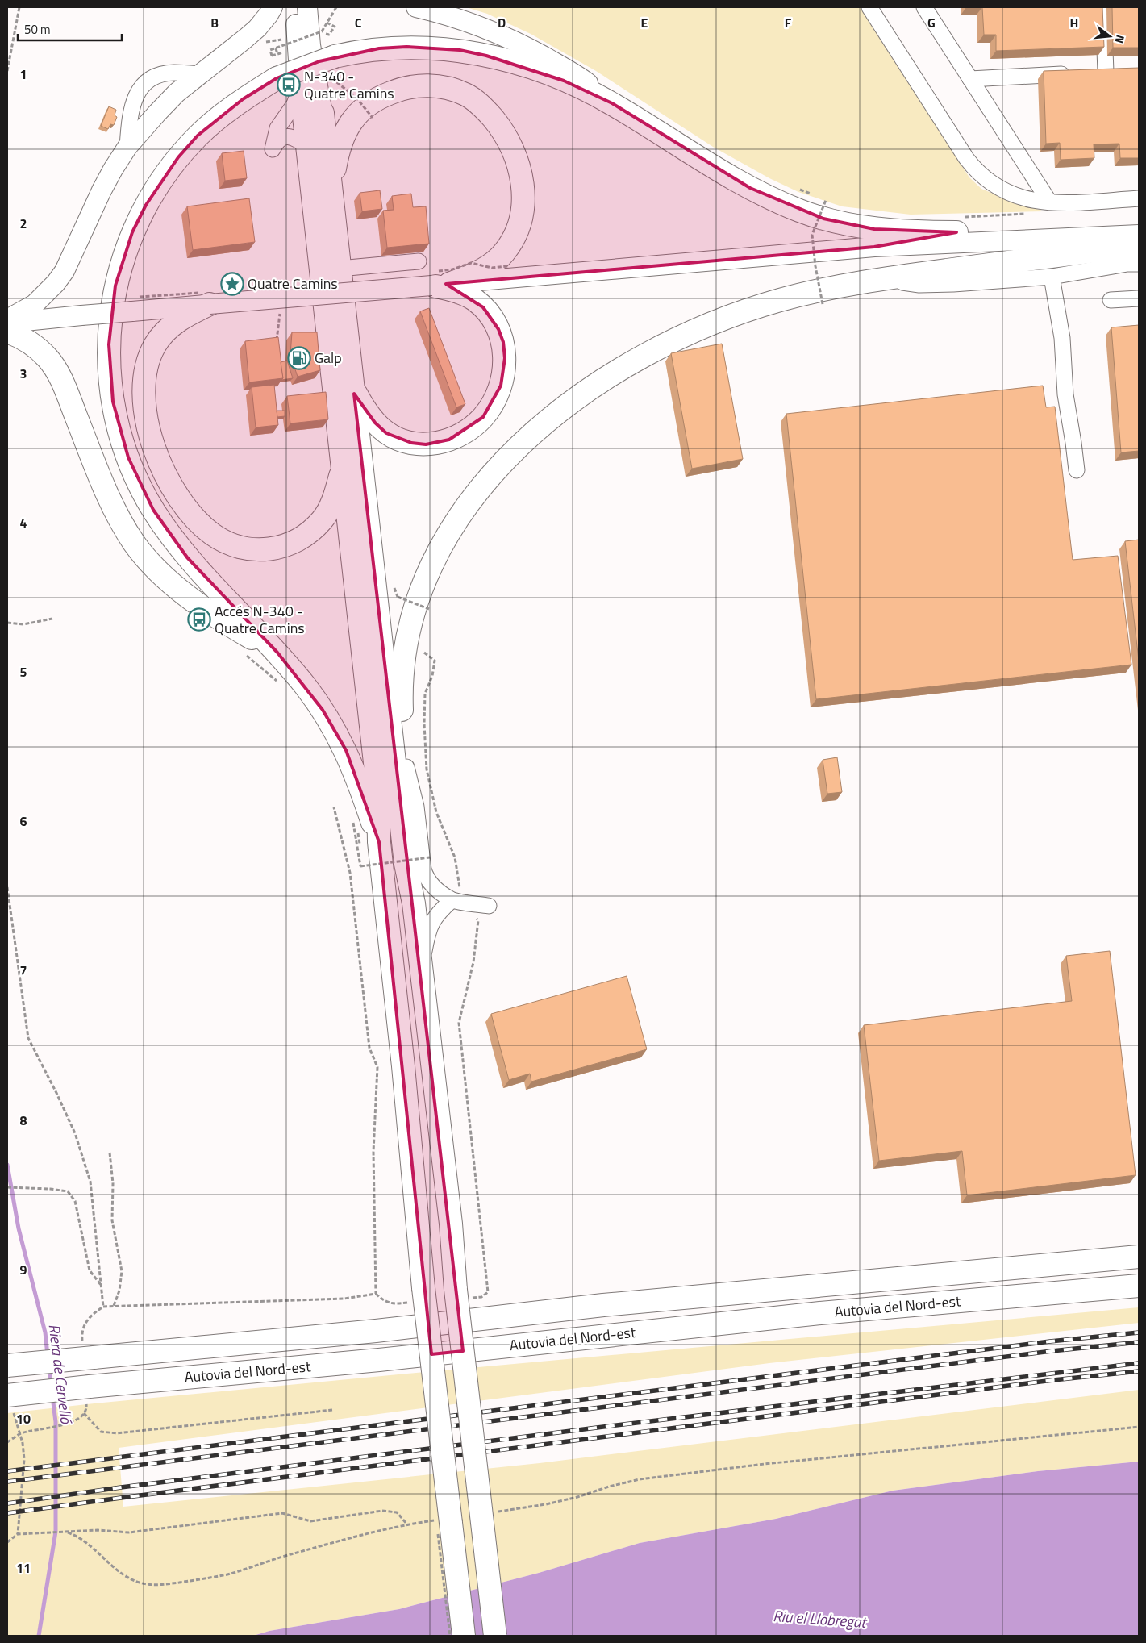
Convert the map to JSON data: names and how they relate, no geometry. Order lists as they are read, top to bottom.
{
  "streets": {
    "highway": ["Autovia del Nord-est"]
  },
  "water": ["Riera de Cervelló", "Riu el Llobregat"],
  "places": {
    "bus stop": ["N-340 - Quatre Camins", "Accés N-340 - Quatre Camins"],
    "place": ["Quatre Camins"],
    "fuel station": ["Galp"]
  },
  "scale_bar": "50 m",
  "north": "right",
  "grid": {
    "columns": [
      "B",
      "C",
      "D",
      "E",
      "F",
      "G",
      "H"
    ],
    "rows": [
      "1",
      "2",
      "3",
      "4",
      "5",
      "6",
      "7",
      "8",
      "9",
      "10",
      "11"
    ]
  }
}
